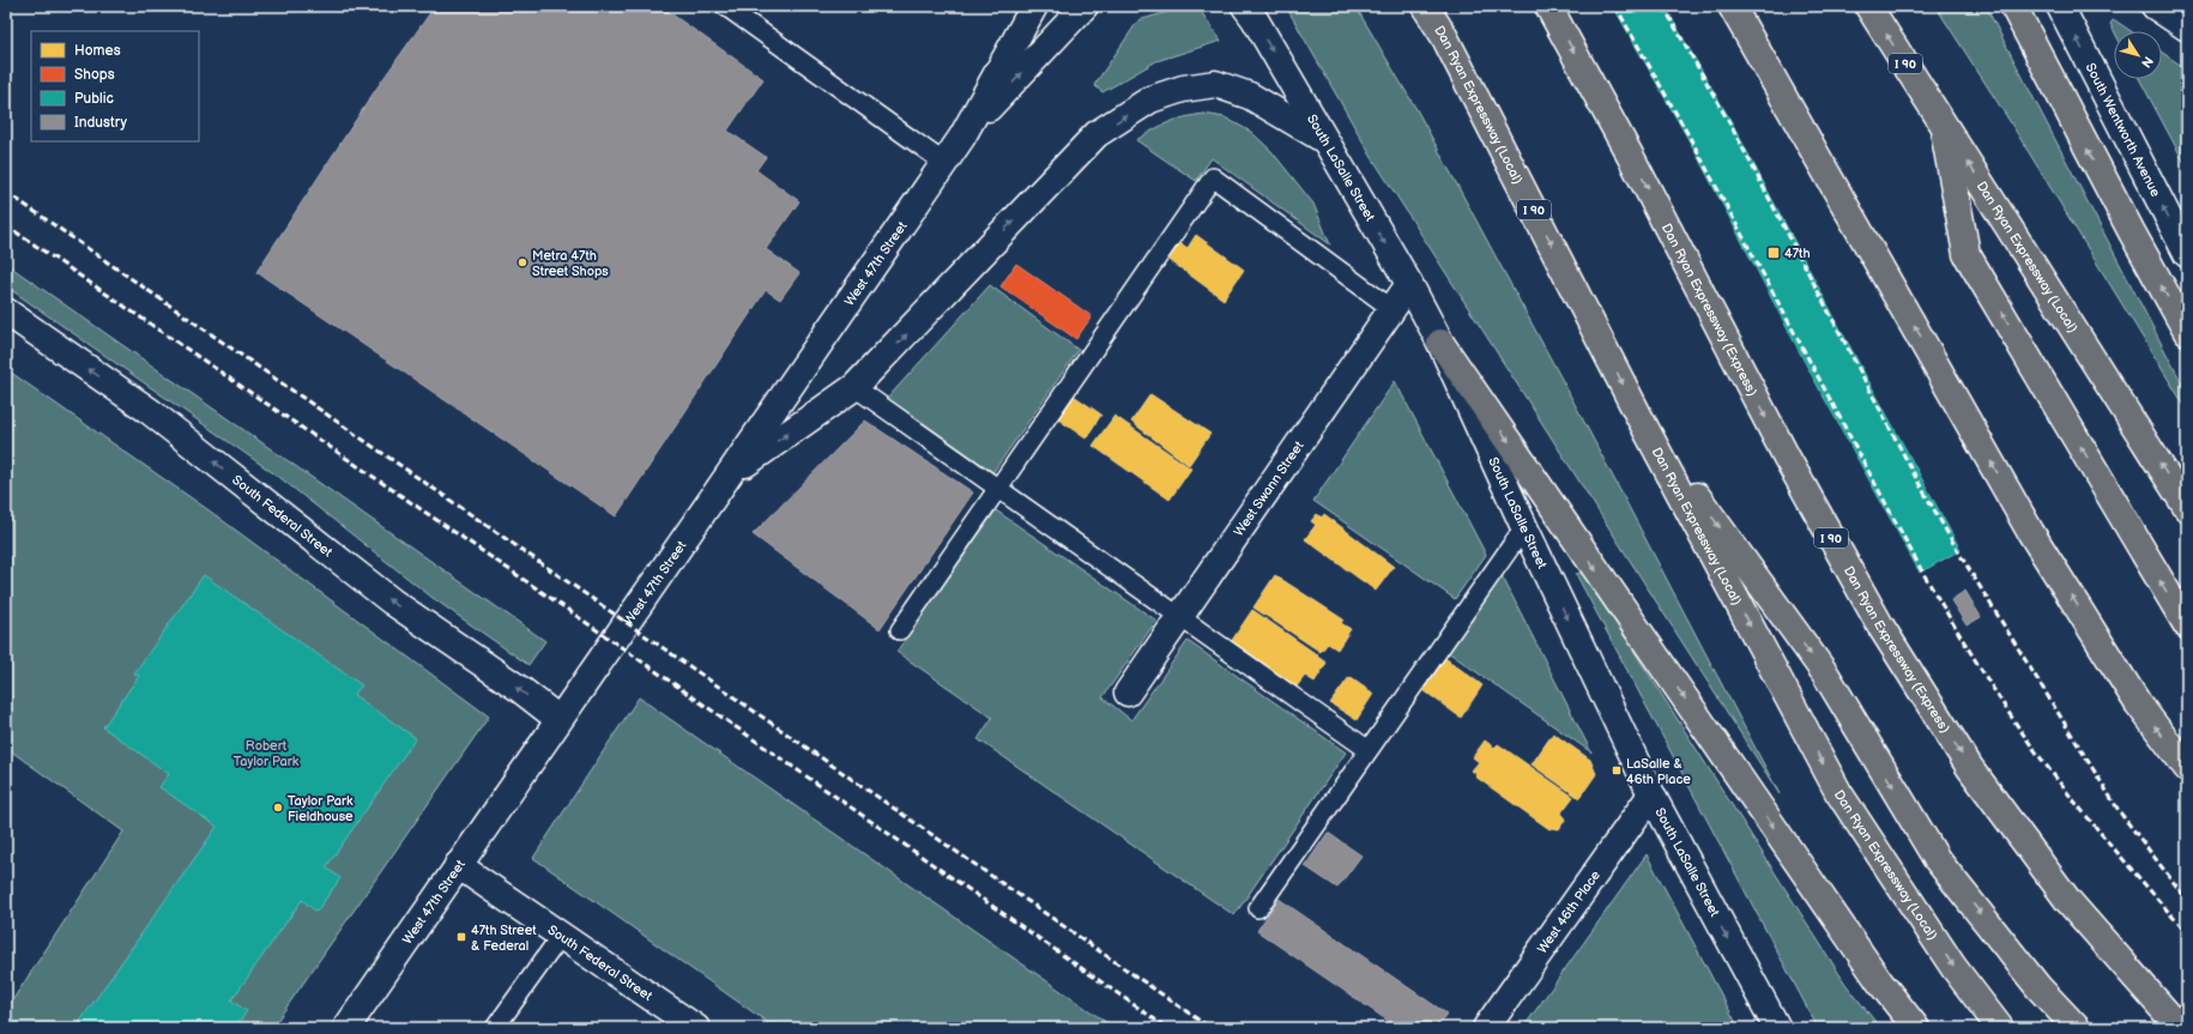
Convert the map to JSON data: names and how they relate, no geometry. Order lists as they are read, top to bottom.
{
  "streets": {
    "highway": ["I 90", "Dan Ryan Expressway (Local)", "Dan Ryan Expressway (Express)"],
    "main road": [
      "South Wentworth Avenue",
      "South LaSalle Street",
      "West 47th Street",
      "West Swann Street",
      "South Federal Street",
      "West 46th Place"
    ]
  },
  "crossings": [
    ["South LaSalle Street", "West Swann Street"],
    ["South LaSalle Street", "West 46th Place"],
    ["West 47th Street", "South Federal Street"]
  ],
  "one_way": ["South Wentworth Avenue", "South LaSalle Street", "South Federal Street"],
  "parks": ["Robert Taylor Park"],
  "places": {
    "transit": ["47th", "LaSalle & 46th Place", "47th Street & Federal"],
    "other": ["Metra 47th Street Shops", "Taylor Park Fieldhouse"]
  },
  "legend": [
    "Homes",
    "Shops",
    "Public",
    "Industry"
  ],
  "north": "bottom right"
}
